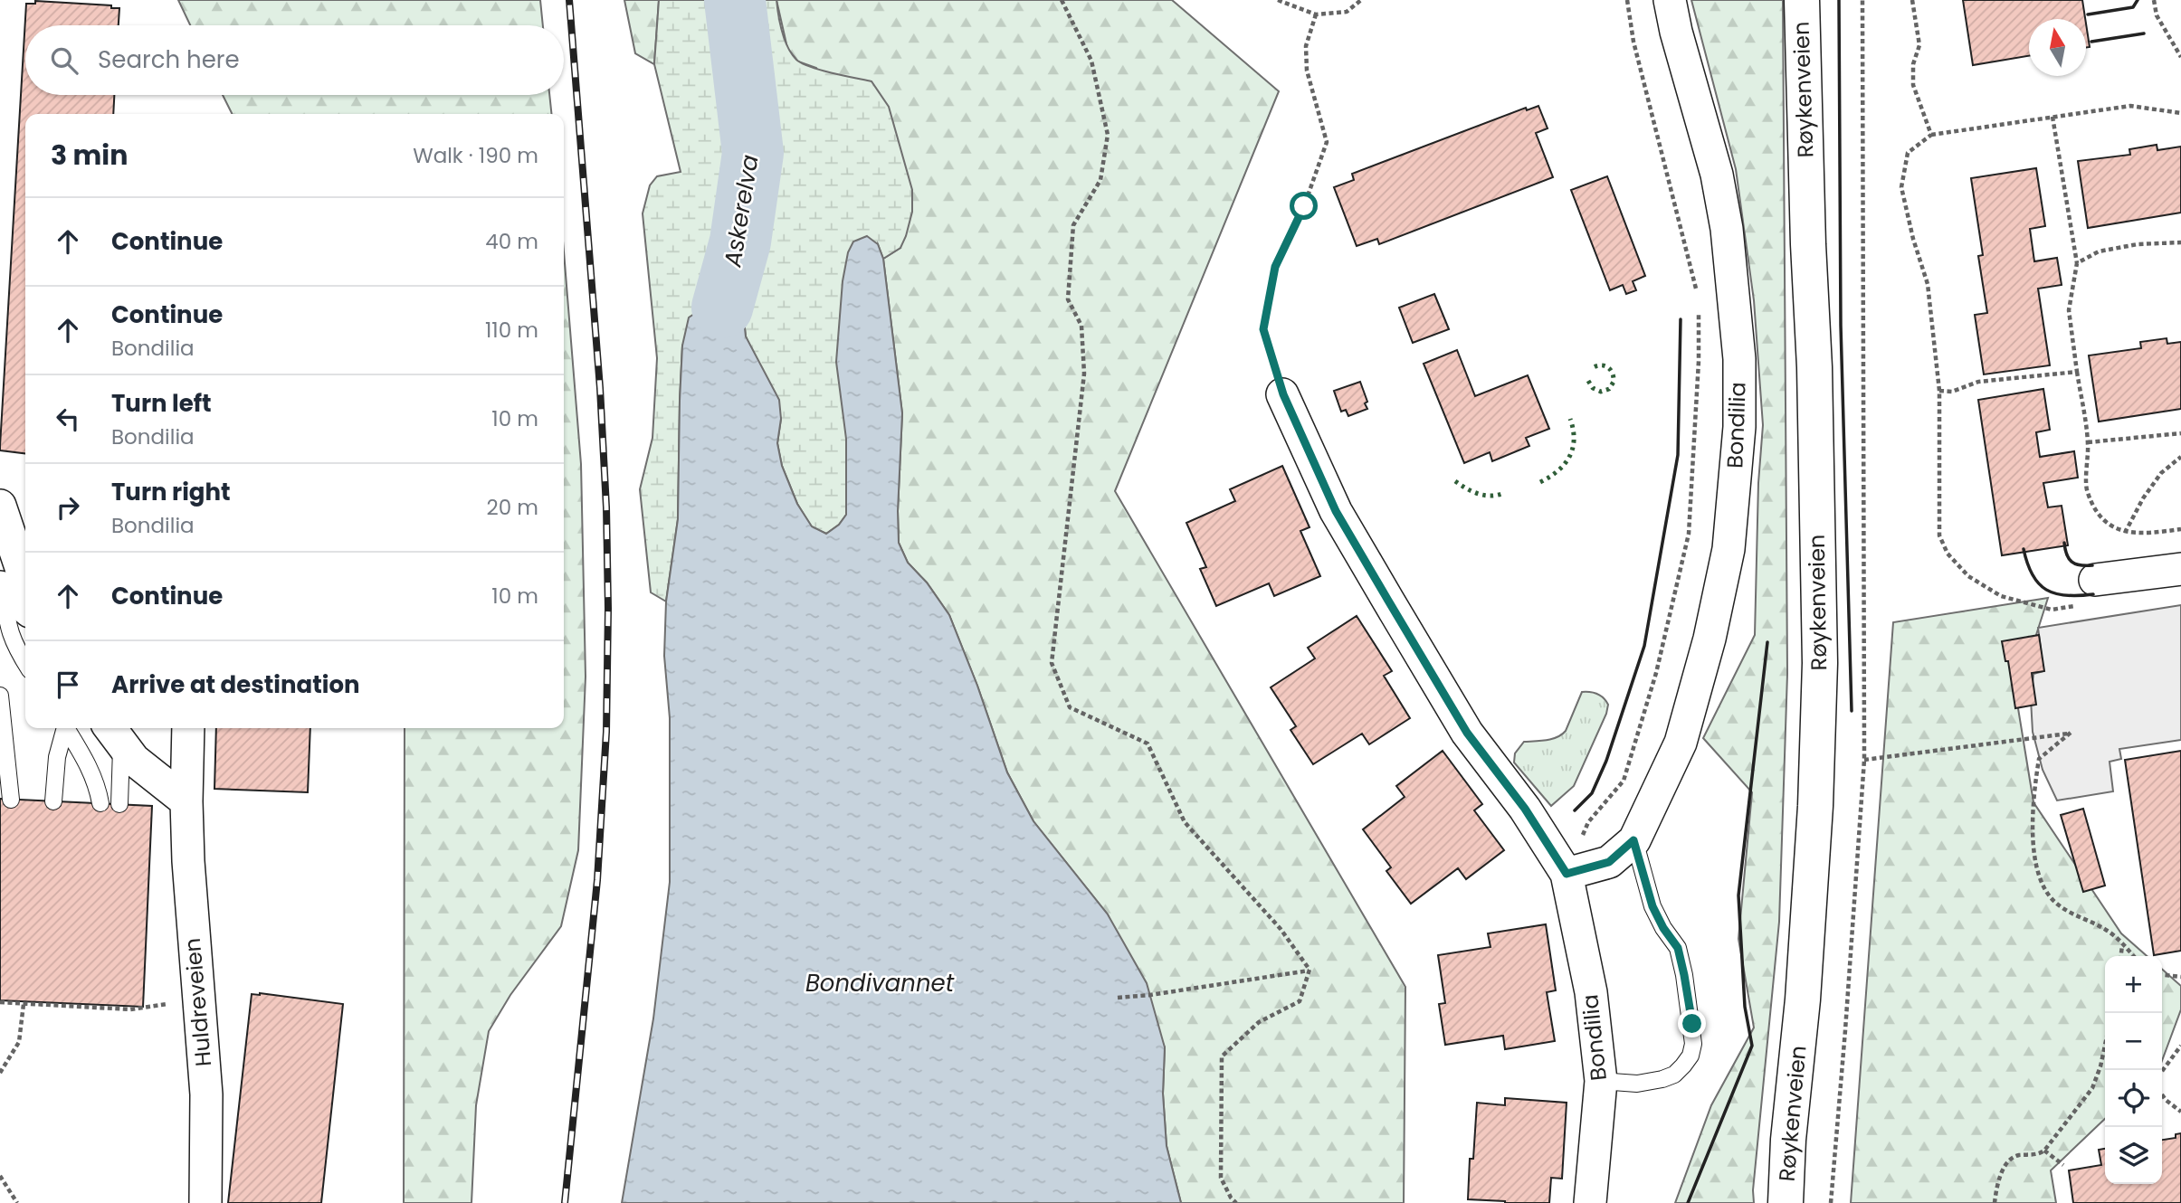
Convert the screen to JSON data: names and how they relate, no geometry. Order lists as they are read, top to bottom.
{
  "streets": {
    "main road": ["Røykenveien"],
    "street": ["Bondilia", "Huldreveien"]
  },
  "water": ["Askerelva", "Bondivannet"],
  "north": "top",
  "page": {
    "search": "Search here",
    "heading": ["3 min", "Walk · 190 m"],
    "list": [
      ["Continue", "40 m"],
      ["Continue", "Bondilia", "110 m"],
      ["Turn left", "Bondilia", "10 m"],
      ["Turn right", "Bondilia", "20 m"],
      ["Continue", "10 m"],
      "Arrive at destination"
    ],
    "map_buttons": ["+", "−"]
  }
}
